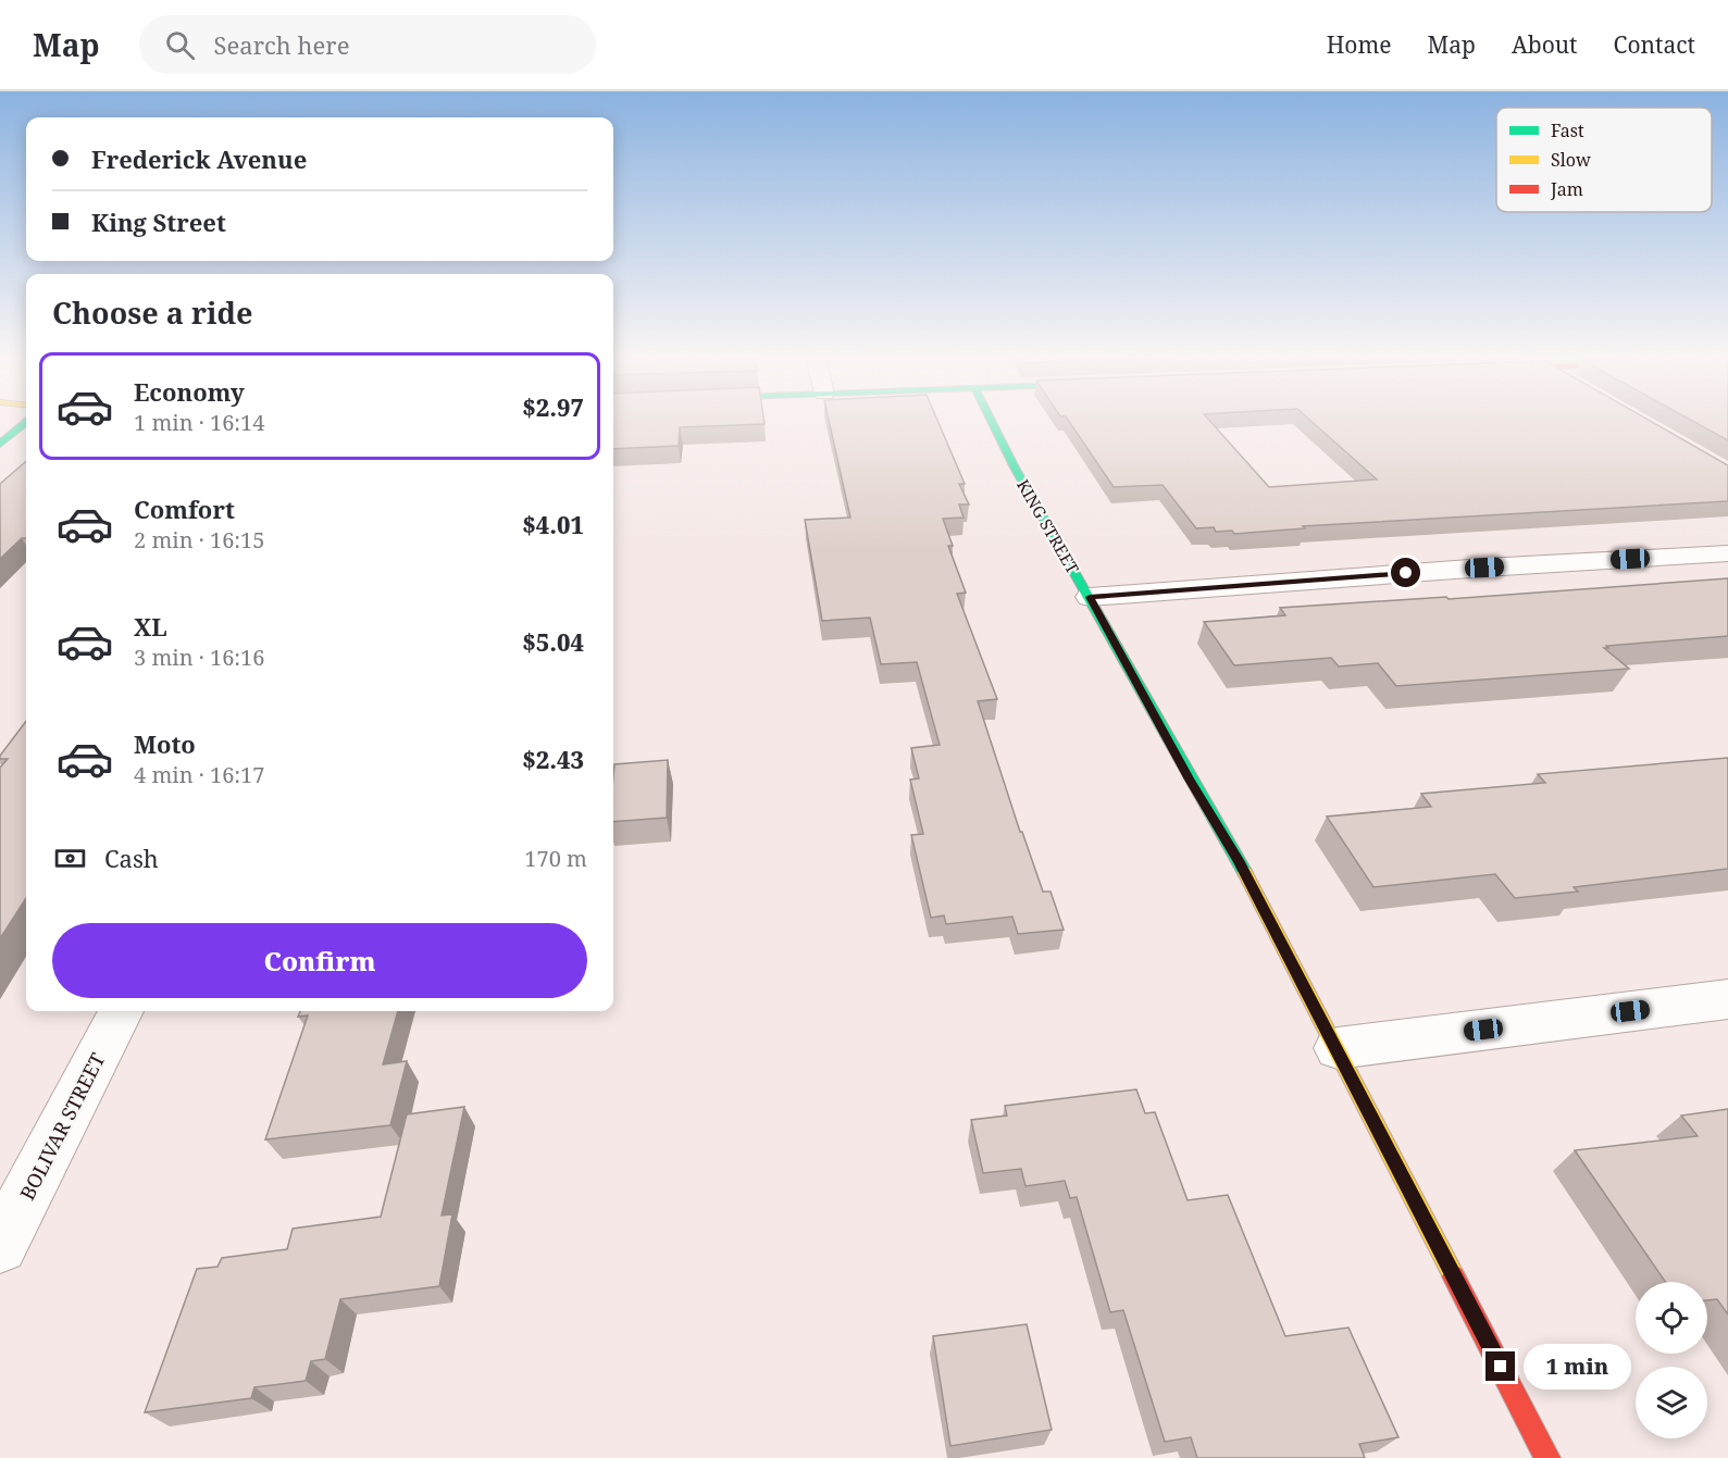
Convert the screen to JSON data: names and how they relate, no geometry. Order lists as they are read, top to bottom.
{
  "streets": {
    "street": ["KING STREET", "BOLIVAR STREET"]
  },
  "legend": ["Fast", "Slow", "Jam"],
  "page": {
    "header": "Map",
    "search": "Search here",
    "nav": [
      "Home",
      "Map",
      "About",
      "Contact"
    ],
    "banner": ["Frederick Avenue", "King Street"],
    "heading": "Choose a ride",
    "list": [
      {
        "name": "Economy",
        "note": "1 min · 16:14",
        "value": "$2.97"
      },
      {
        "name": "Comfort",
        "note": "2 min · 16:15",
        "value": "$4.01"
      },
      {
        "name": "XL",
        "note": "3 min · 16:16",
        "value": "$5.04"
      },
      {
        "name": "Moto",
        "note": "4 min · 16:17",
        "value": "$2.43"
      }
    ],
    "pay": ["Cash", "170 m"],
    "buttons": "Confirm",
    "bubble": "1 min"
  }
}
